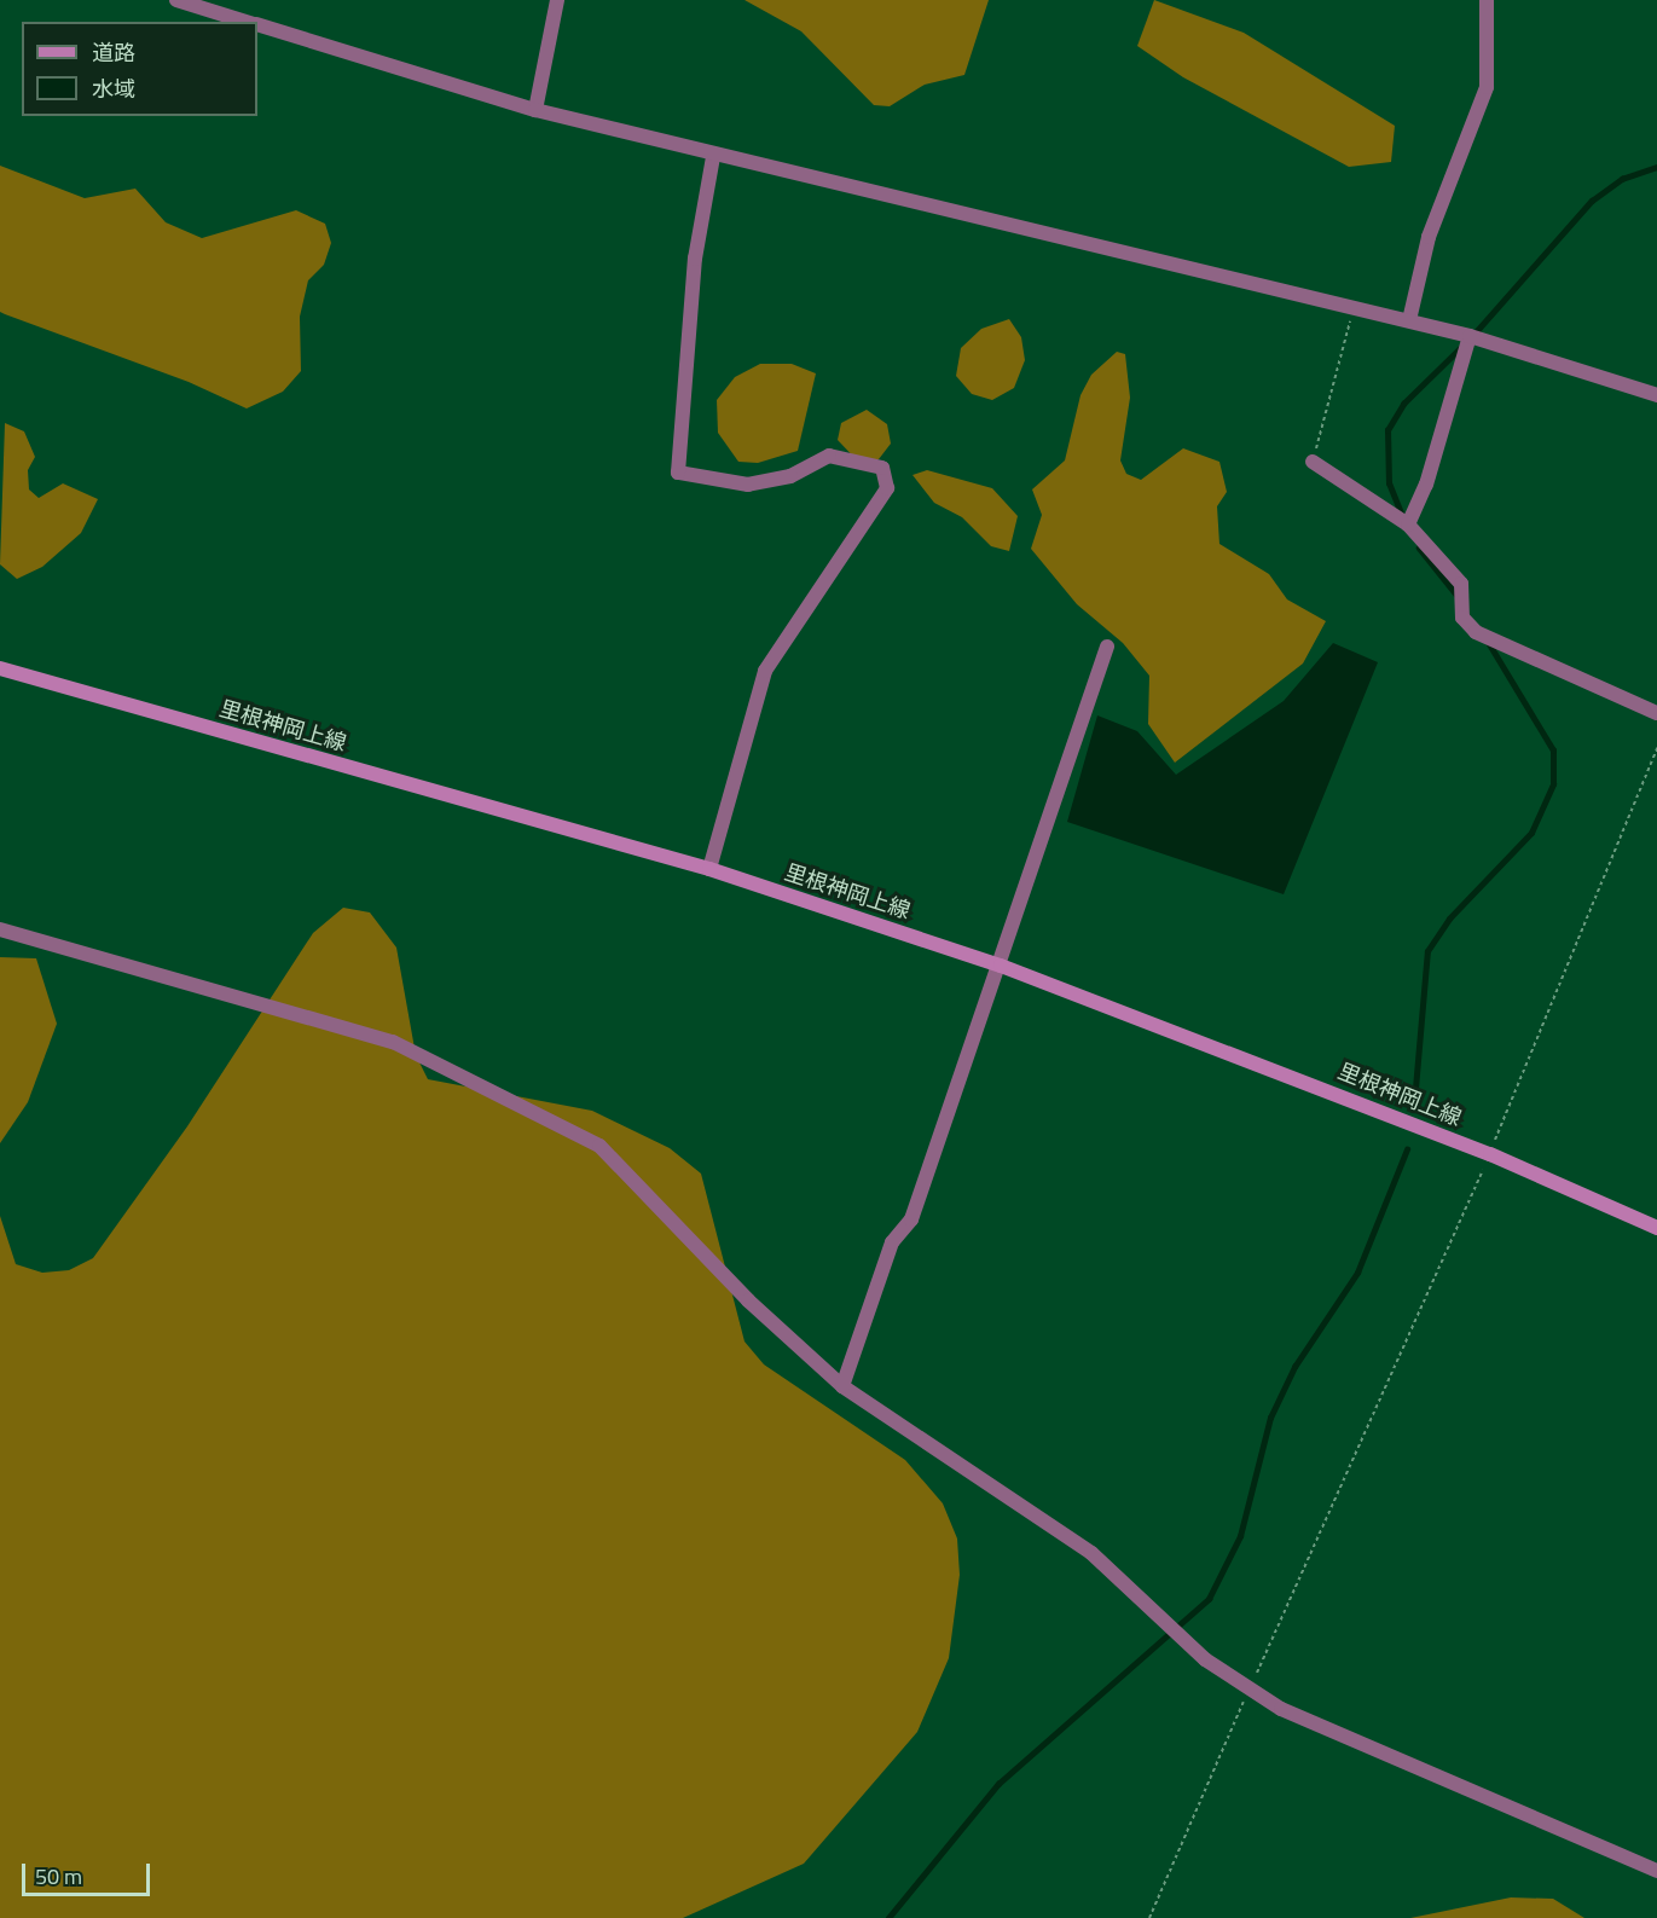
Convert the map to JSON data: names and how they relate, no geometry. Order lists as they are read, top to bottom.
{
  "streets": {
    "main road": ["里根神岡上線"]
  },
  "legend": ["道路", "水域"],
  "scale_bar": "50 m"
}
